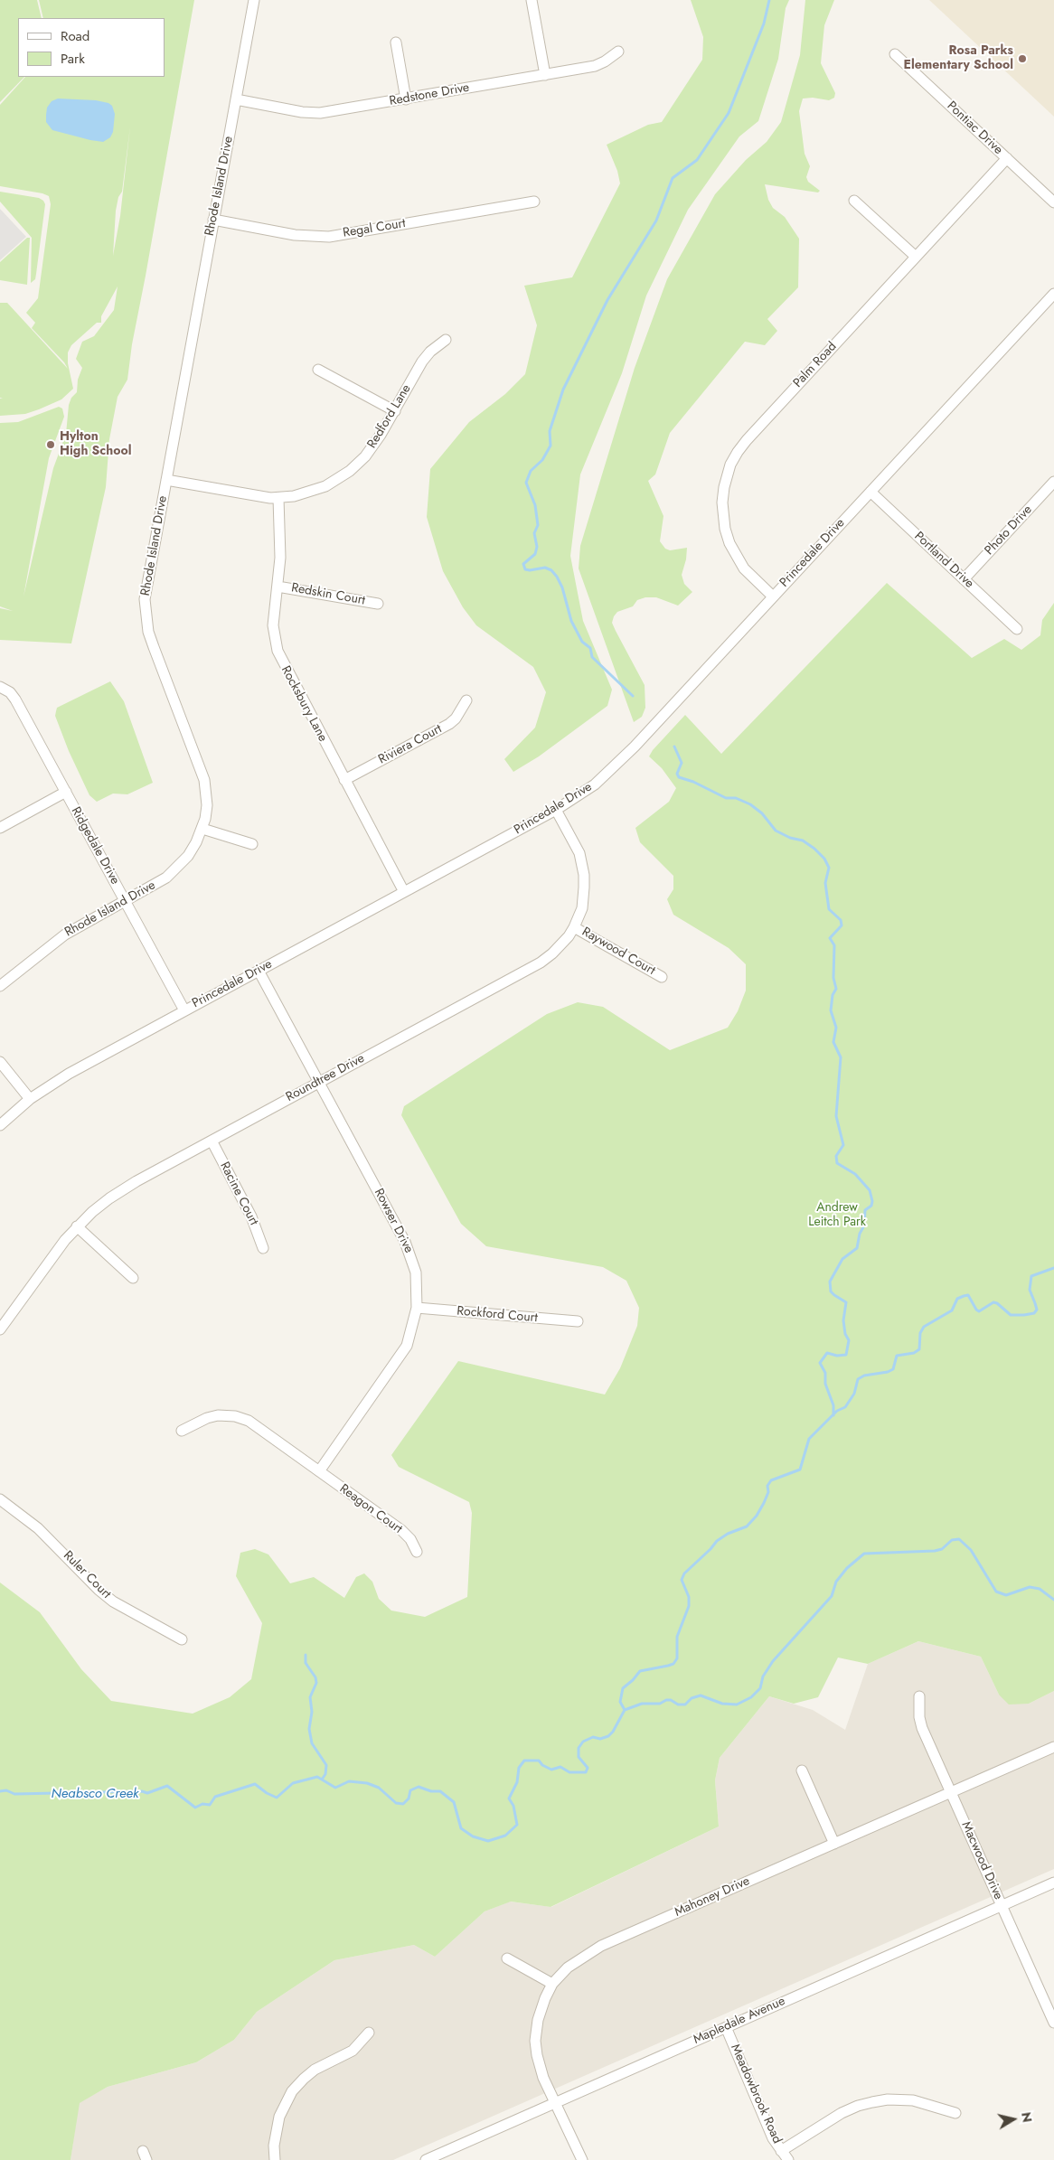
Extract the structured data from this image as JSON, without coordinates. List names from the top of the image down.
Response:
{
  "streets": {
    "street": [
      "Redstone Drive",
      "Pontiac Drive",
      "Rhode Island Drive",
      "Regal Court",
      "Palm Road",
      "Redford Lane",
      "Photo Drive",
      "Princedale Drive",
      "Portland Drive",
      "Redskin Court",
      "Rocksbury Lane",
      "Riviera Court",
      "Ridgedale Drive",
      "Raywood Court",
      "Roundtree Drive",
      "Racine Court",
      "Rowser Drive",
      "Rockford Court",
      "Reagon Court",
      "Ruler Court",
      "Macwood Drive",
      "Mahoney Drive",
      "Mapledale Avenue",
      "Meadowbrook Road"
    ]
  },
  "crossings": [
    ["Redstone Drive", "Rhode Island Drive"],
    ["Pontiac Drive", "Palm Road"],
    ["Rhode Island Drive", "Regal Court"],
    ["Rhode Island Drive", "Redford Lane"],
    ["Rhode Island Drive", "Ridgedale Drive"],
    ["Palm Road", "Princedale Drive"],
    ["Redford Lane", "Rocksbury Lane"],
    ["Photo Drive", "Portland Drive"],
    ["Princedale Drive", "Portland Drive"],
    ["Princedale Drive", "Rocksbury Lane"],
    ["Princedale Drive", "Ridgedale Drive"],
    ["Princedale Drive", "Roundtree Drive"],
    ["Princedale Drive", "Rowser Drive"],
    ["Redskin Court", "Rocksbury Lane"],
    ["Rocksbury Lane", "Riviera Court"],
    ["Raywood Court", "Roundtree Drive"],
    ["Roundtree Drive", "Racine Court"],
    ["Roundtree Drive", "Rowser Drive"],
    ["Rowser Drive", "Rockford Court"],
    ["Rowser Drive", "Reagon Court"],
    ["Macwood Drive", "Mahoney Drive"],
    ["Macwood Drive", "Mapledale Avenue"],
    ["Mahoney Drive", "Mapledale Avenue"],
    ["Mapledale Avenue", "Meadowbrook Road"]
  ],
  "water": ["Neabsco Creek"],
  "parks": ["Andrew Leitch Park"],
  "places": ["Rosa Parks Elementary School", "Hylton High School"],
  "legend": ["Road", "Park"],
  "north": "right"
}
